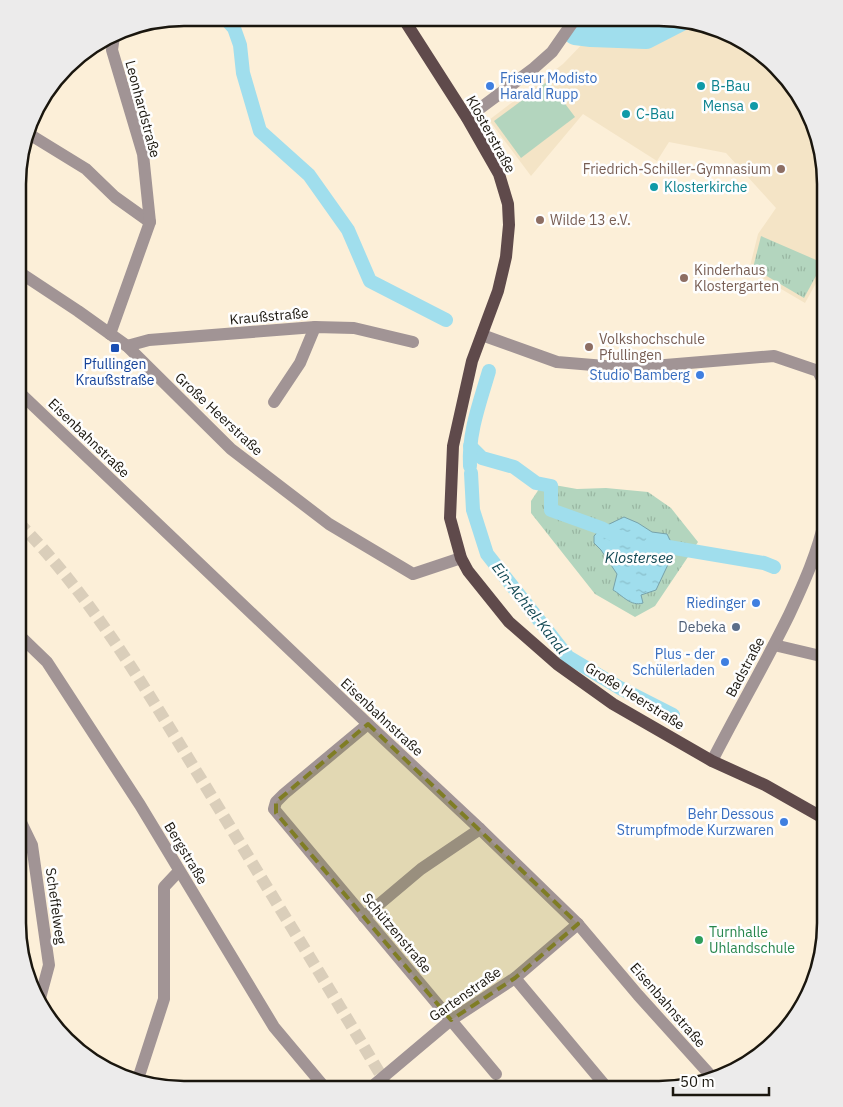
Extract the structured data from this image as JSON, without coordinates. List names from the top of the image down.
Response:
{
  "streets": {
    "main road": ["Klosterstraße", "Große Heerstraße"],
    "street": [
      "Leonhardstraße",
      "Kraußstraße",
      "Eisenbahnstraße",
      "Badstraße",
      "Bergstraße",
      "Scheffelweg",
      "Schützenstraße",
      "Gartenstraße"
    ]
  },
  "crossings": [
    ["Leonhardstraße", "Große Heerstraße"],
    ["Klosterstraße", "Große Heerstraße"],
    ["Kraußstraße", "Große Heerstraße"],
    ["Große Heerstraße", "Badstraße"],
    ["Eisenbahnstraße", "Schützenstraße"],
    ["Eisenbahnstraße", "Gartenstraße"],
    ["Schützenstraße", "Gartenstraße"]
  ],
  "water": ["Klostersee", "Ein-Achtel-Kanal"],
  "places": {
    "other": [
      "Friseur Modisto Harald Rupp",
      "B-Bau",
      "Mensa",
      "C-Bau",
      "Friedrich-Schiller-Gymnasium",
      "Klosterkirche",
      "Wilde 13 e.V.",
      "Kinderhaus Klostergarten",
      "Volkshochschule Pfullingen",
      "Studio Bamberg",
      "Riedinger",
      "Debeka",
      "Plus - der Schülerladen",
      "Behr Dessous Strumpfmode Kurzwaren",
      "Turnhalle Uhlandschule"
    ],
    "transit": ["Pfullingen Kraußstraße"]
  },
  "scale_bar": "50 m"
}
